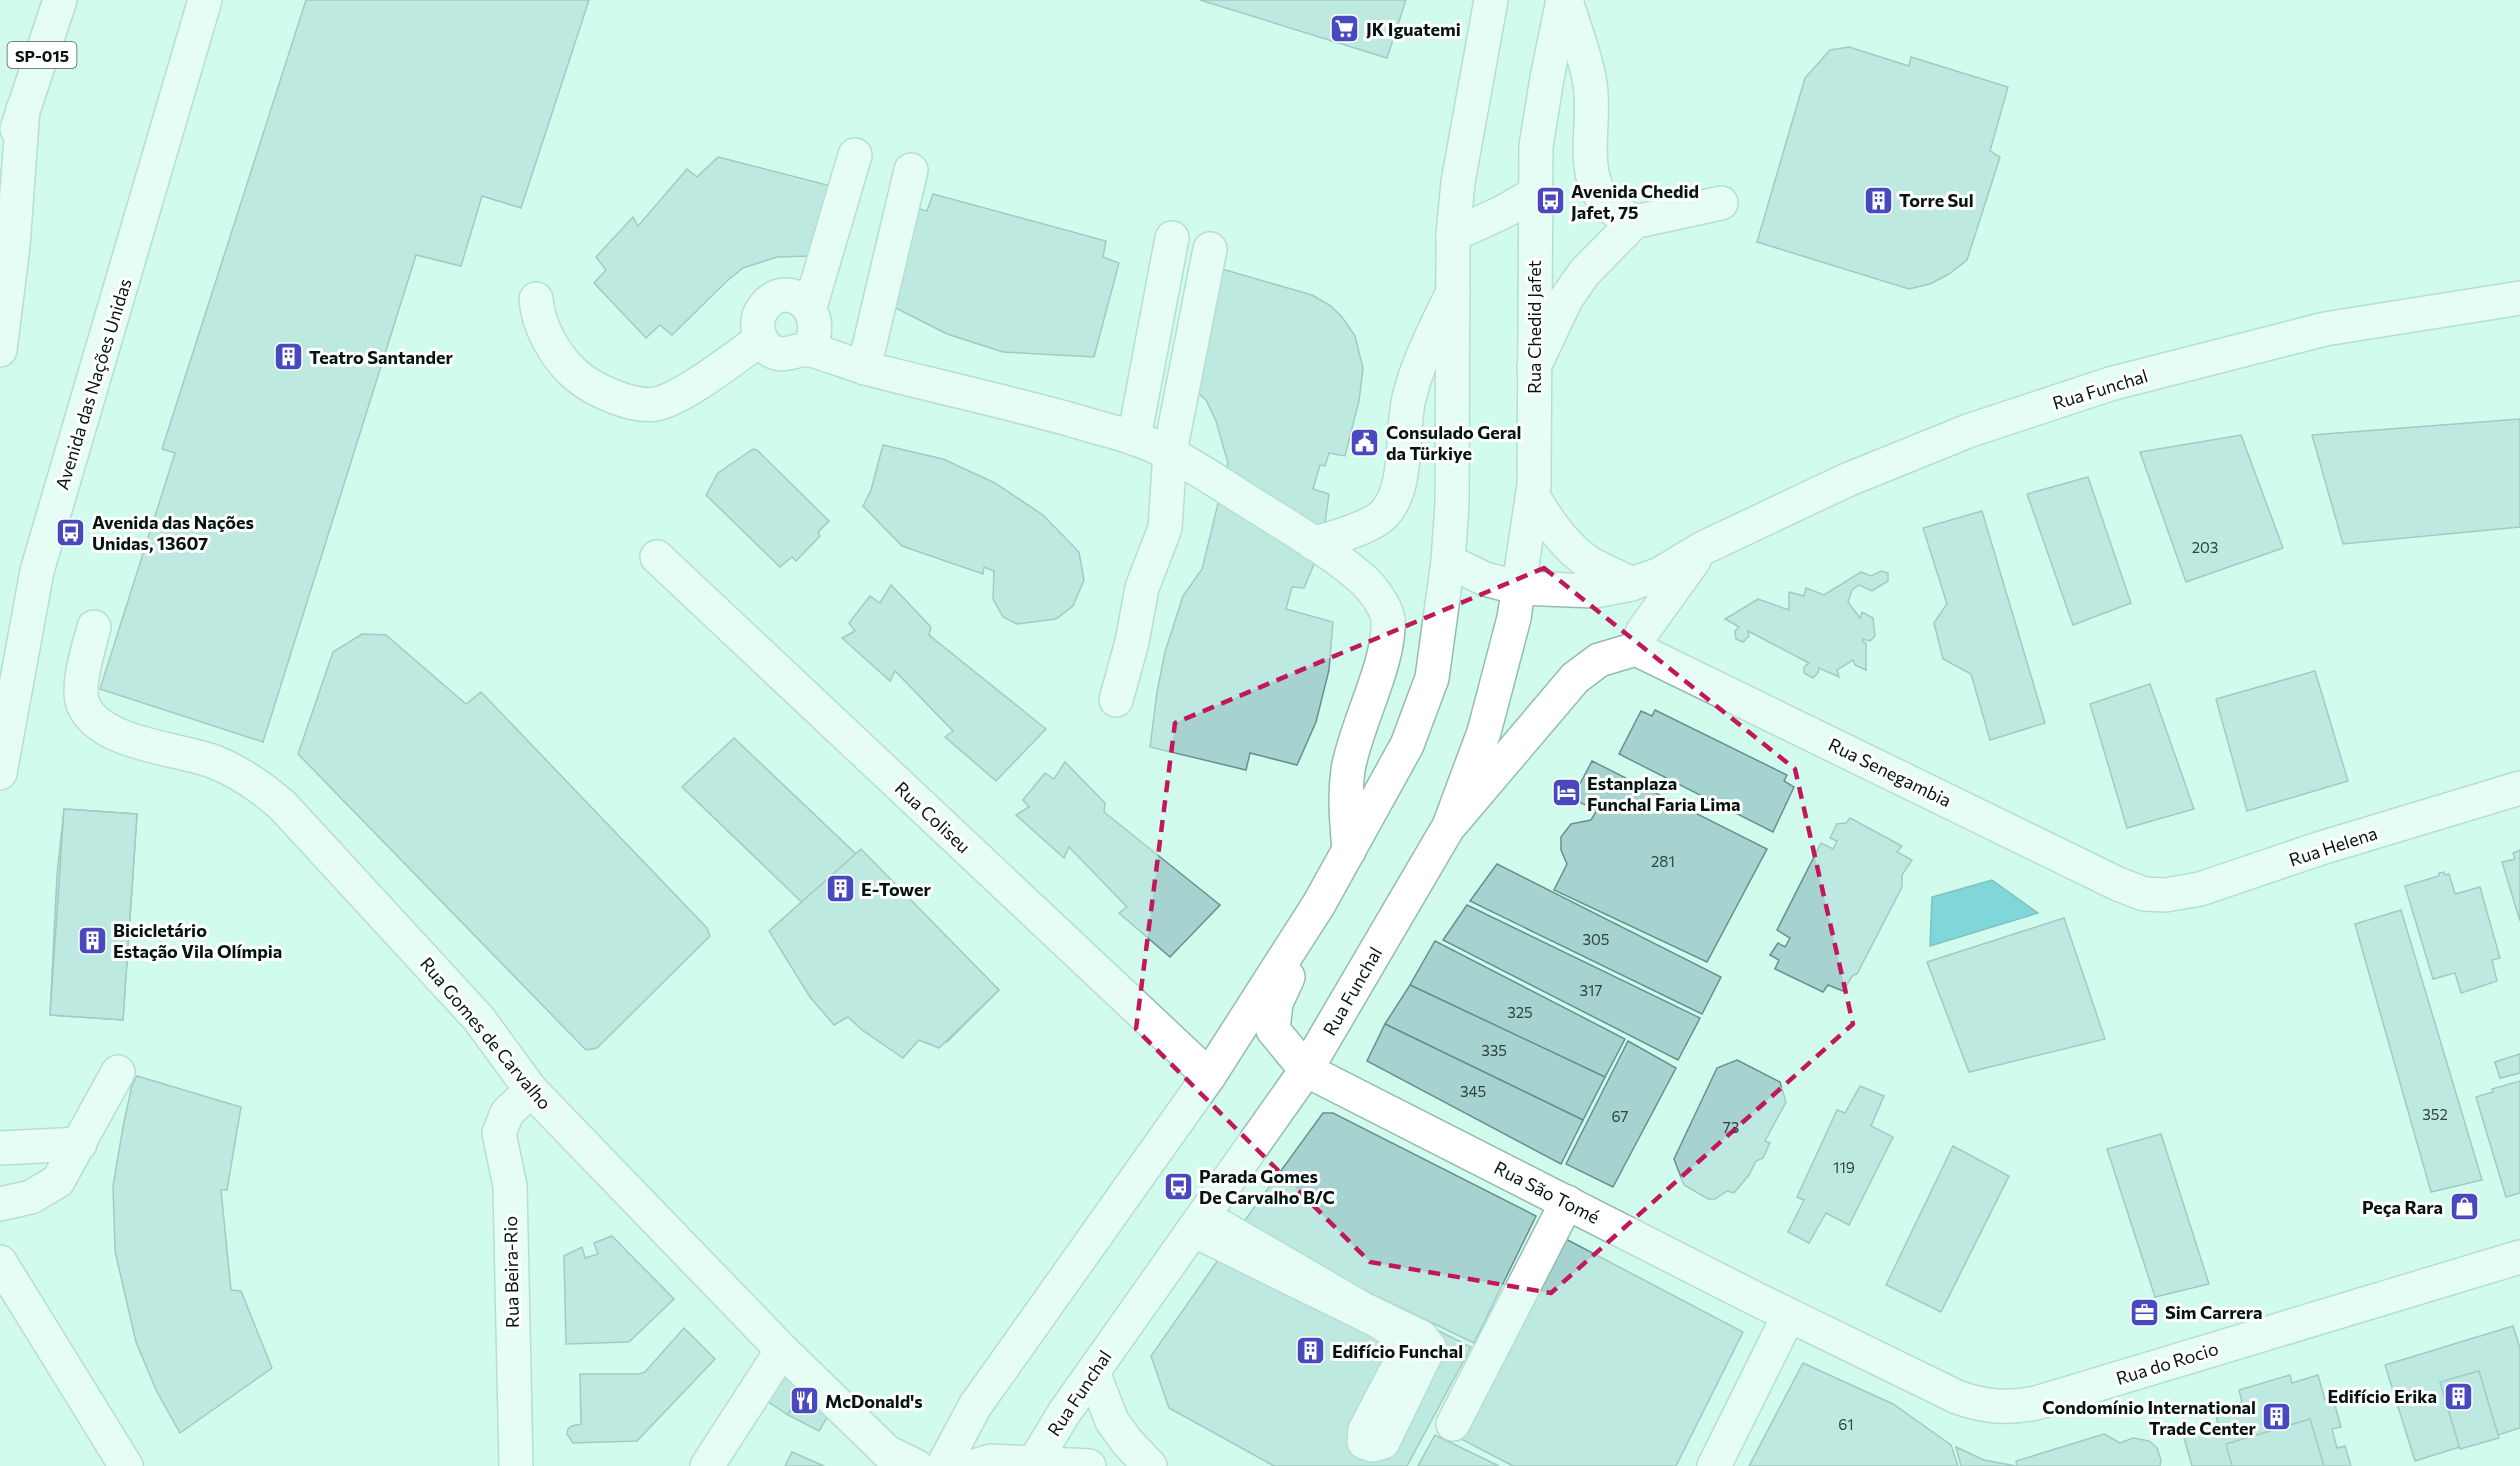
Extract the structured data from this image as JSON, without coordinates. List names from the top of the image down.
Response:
{
  "streets": {
    "main road": [
      "SP-015",
      "Rua Chedid Jafet",
      "Avenida das Nações Unidas",
      "Rua Funchal",
      "Rua Senegambia",
      "Rua Coliseu",
      "Rua Helena",
      "Rua Gomes de Carvalho",
      "Rua São Tomé",
      "Rua Beira-Rio",
      "Rua do Rocio"
    ]
  },
  "crossings": [
    ["Rua Chedid Jafet", "Rua Funchal"],
    ["Rua Funchal", "Rua Senegambia"],
    ["Rua Funchal", "Rua São Tomé"],
    ["Rua Senegambia", "Rua Helena"],
    ["Rua Gomes de Carvalho", "Rua Beira-Rio"],
    ["Rua São Tomé", "Rua do Rocio"]
  ],
  "places": {
    "supermarket": ["JK Iguatemi"],
    "building": [
      "Torre Sul",
      "Teatro Santander",
      "E-Tower",
      "Bicicletário Estação Vila Olímpia",
      "Edifício Funchal",
      "Edifício Erika",
      "Condomínio International Trade Center"
    ],
    "bus stop": ["Avenida Chedid Jafet, 75", "Avenida das Nações Unidas, 13607", "Parada Gomes De Carvalho B/C"],
    "public building": ["Consulado Geral da Türkiye"],
    "hotel": ["Estanplaza Funchal Faria Lima"],
    "shop": ["Peça Rara"],
    "office": ["Sim Carrera"],
    "restaurant": ["McDonald's"]
  },
  "house_numbers": [
    "203",
    "281",
    "305",
    "317",
    "325",
    "335",
    "345",
    "352",
    "67",
    "73",
    "119",
    "61"
  ]
}
